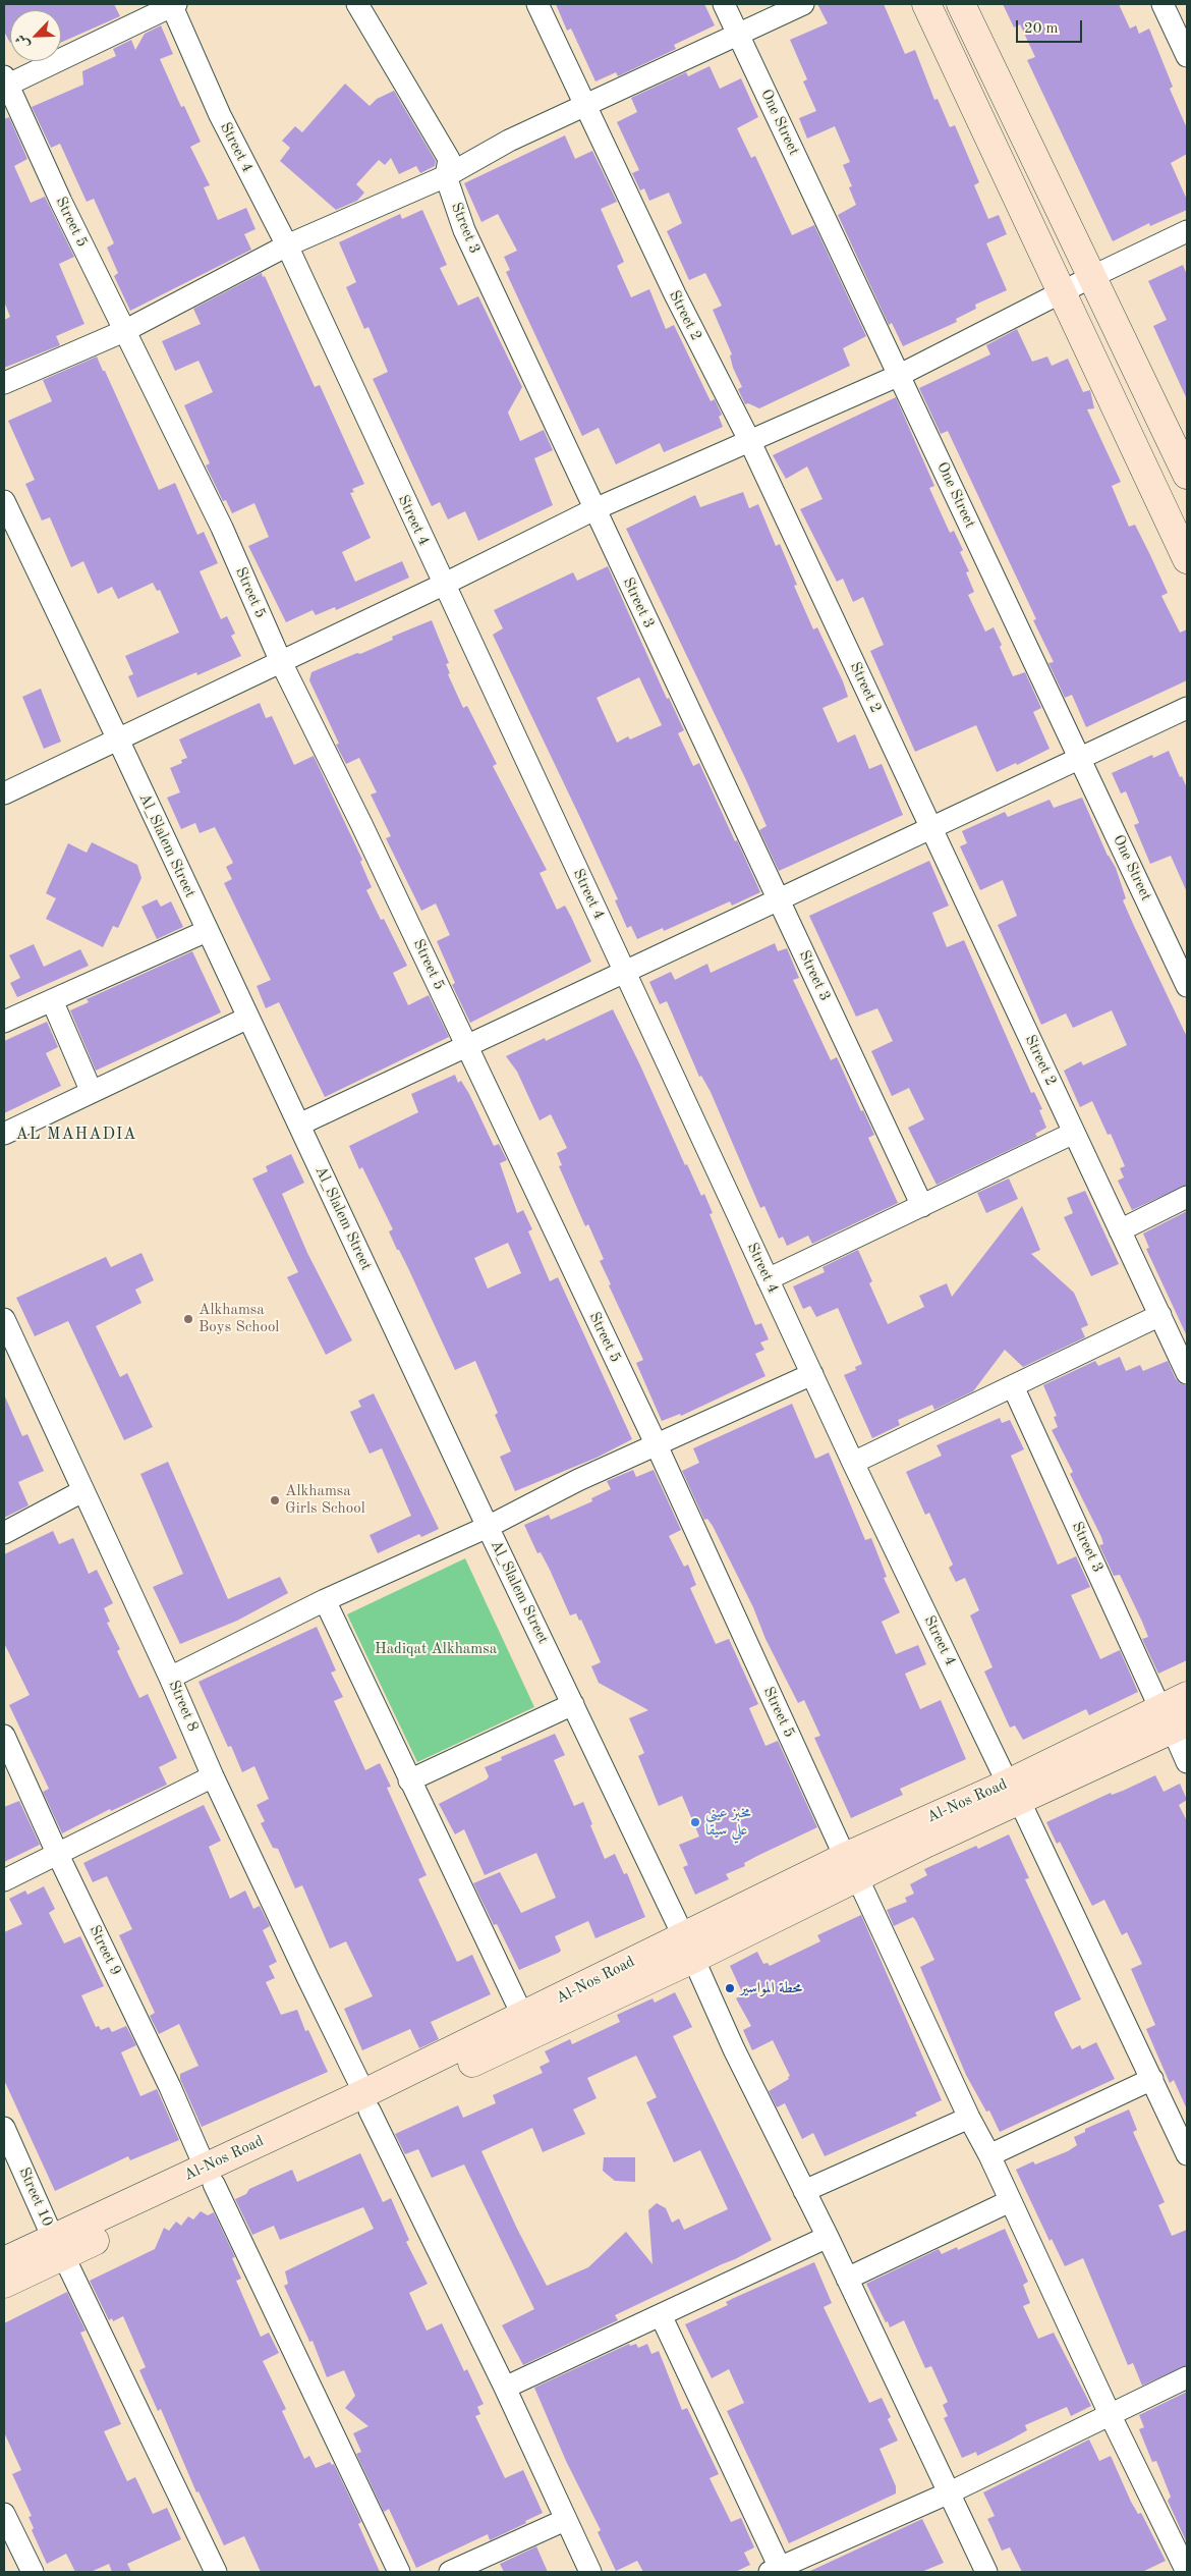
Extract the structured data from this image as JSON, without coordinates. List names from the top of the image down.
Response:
{
  "streets": {
    "main road": ["Al-Nos Road"],
    "street": [
      "One Street",
      "Street 4",
      "Street 5",
      "Street 3",
      "Street 2",
      "Al_Slalem Street",
      "Street 8",
      "Street 9",
      "Street 10"
    ]
  },
  "crossings": [
    ["Street 4", "Al-Nos Road"],
    ["Street 5", "Al-Nos Road"],
    ["Street 3", "Al-Nos Road"],
    ["Al_Slalem Street", "Al-Nos Road"],
    ["Street 8", "Al-Nos Road"],
    ["Al-Nos Road", "Street 9"],
    ["Al-Nos Road", "Street 10"]
  ],
  "districts": ["AL MAHADIA"],
  "parks": ["Hadiqat Alkhamsa"],
  "places": [
    "Alkhamsa Boys School",
    "Alkhamsa Girls School",
    "مخبز عيني علي سيقا",
    "محطة المواسير"
  ],
  "scale_bar": "20 m",
  "north": "bottom left"
}
